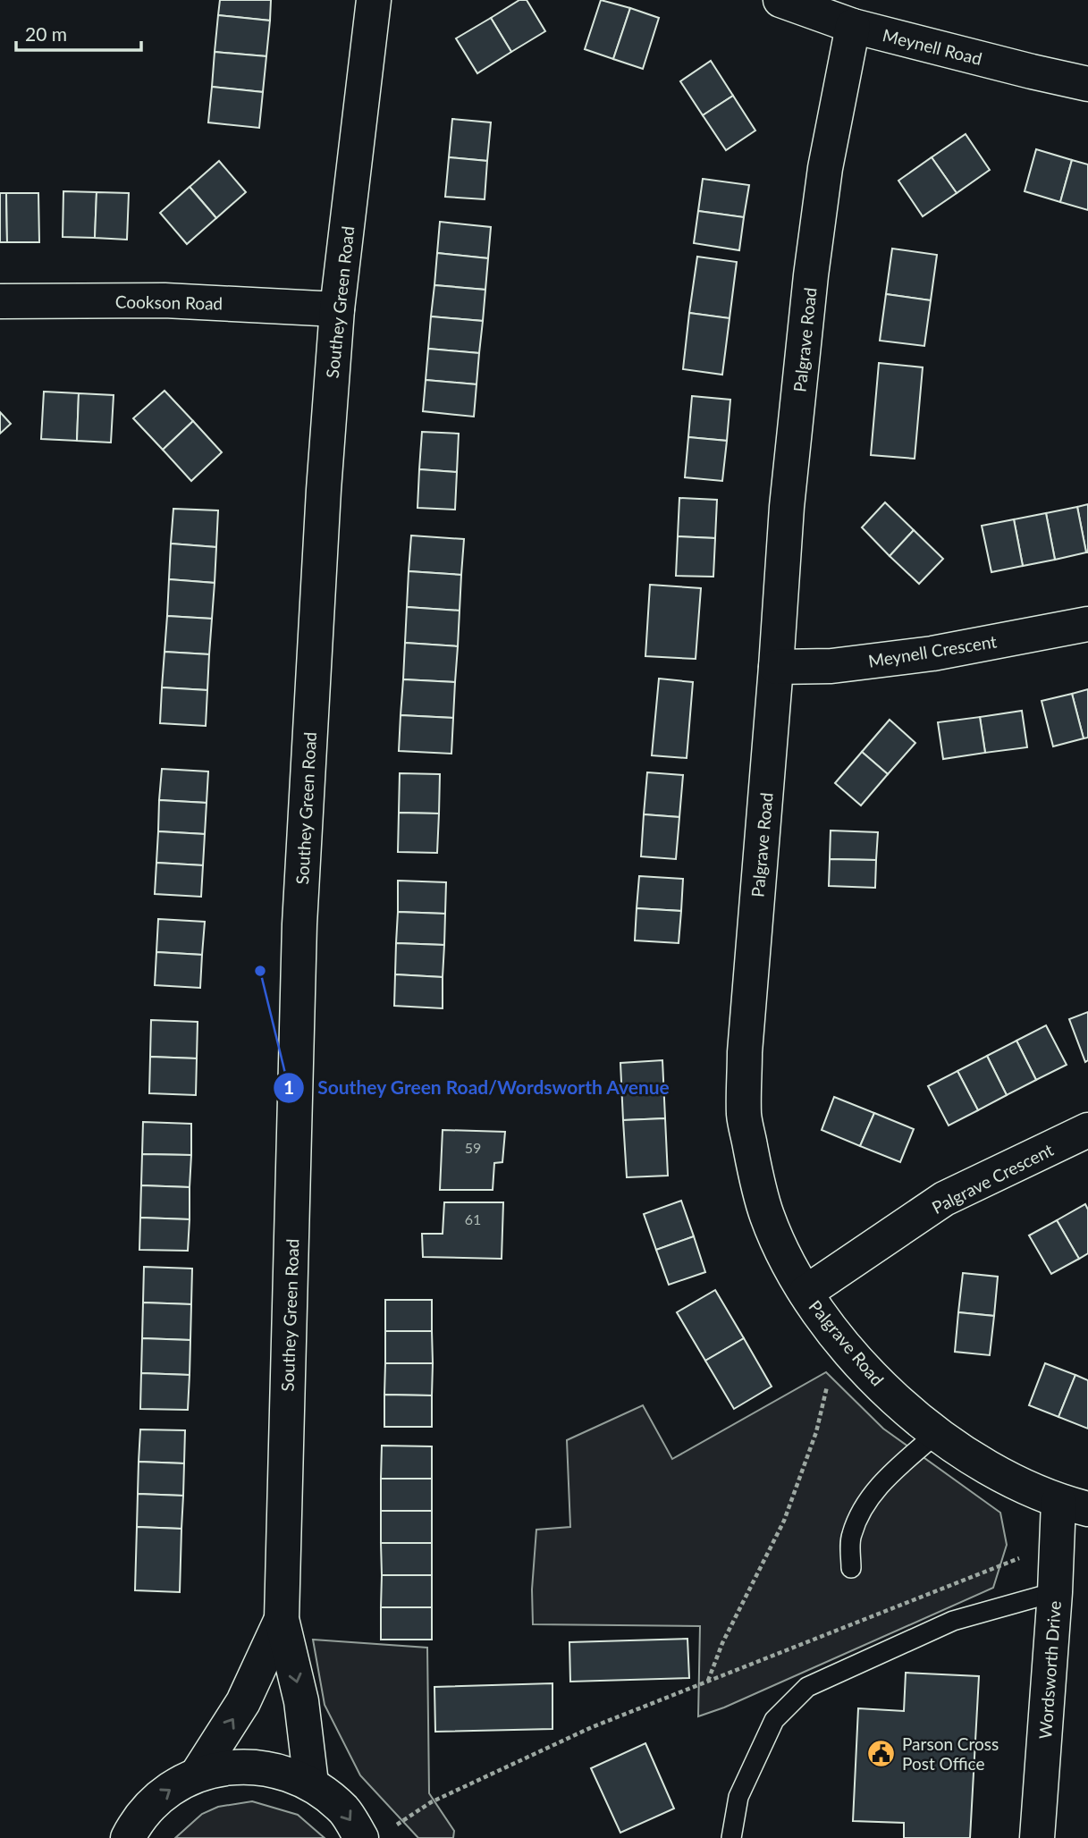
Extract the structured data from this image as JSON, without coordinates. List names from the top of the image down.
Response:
{
  "streets": {
    "street": [
      "Meynell Road",
      "Cookson Road",
      "Southey Green Road",
      "Palgrave Road",
      "Meynell Crescent",
      "Palgrave Crescent",
      "Wordsworth Drive"
    ]
  },
  "crossings": [
    ["Meynell Road", "Palgrave Road"],
    ["Cookson Road", "Southey Green Road"],
    ["Palgrave Road", "Meynell Crescent"],
    ["Palgrave Road", "Palgrave Crescent"],
    ["Palgrave Road", "Wordsworth Drive"]
  ],
  "places": {
    "other": ["Southey Green Road/Wordsworth Avenue"],
    "public building": ["Parson Cross Post Office"]
  },
  "house_numbers": ["59", "61"],
  "scale_bar": "20 m"
}
